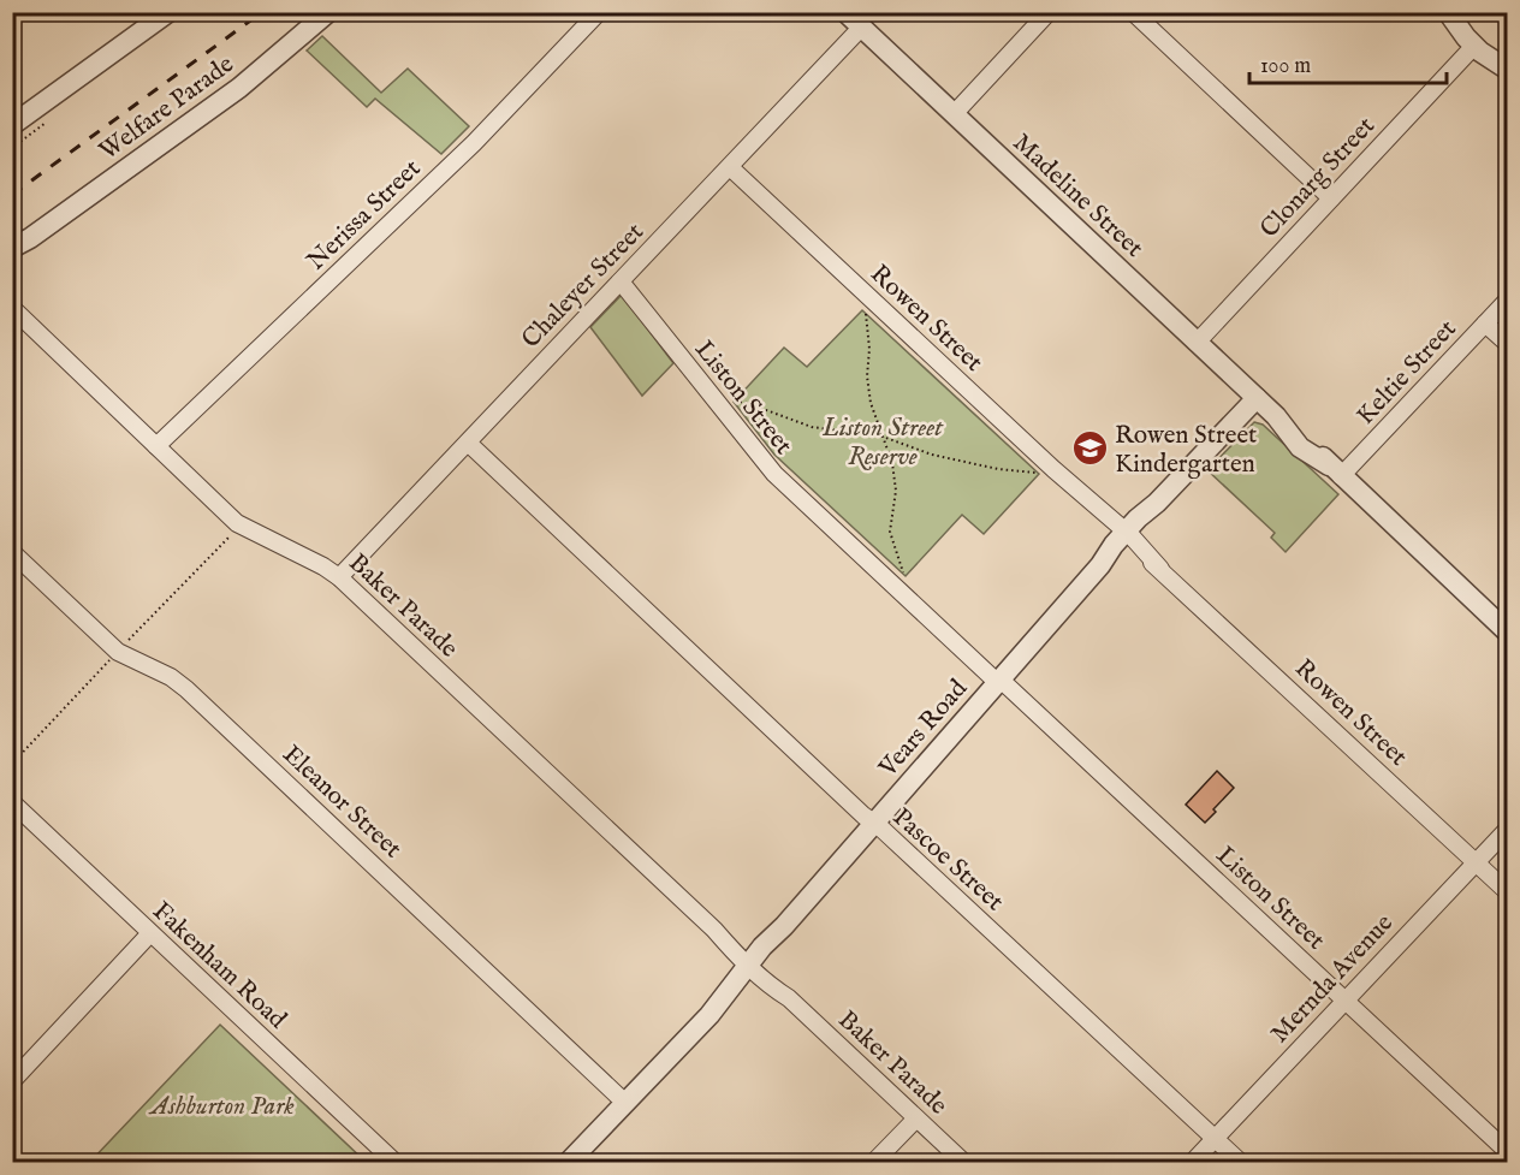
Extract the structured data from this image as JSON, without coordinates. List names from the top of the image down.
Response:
{
  "streets": {
    "street": [
      "Welfare Parade",
      "Clonarg Street",
      "Madeline Street",
      "Nerissa Street",
      "Chaleyer Street",
      "Rowen Street",
      "Keltie Street",
      "Liston Street",
      "Baker Parade",
      "Vears Road",
      "Eleanor Street",
      "Pascoe Street",
      "Fakenham Road",
      "Mernda Avenue"
    ]
  },
  "crossings": [
    ["Clonarg Street", "Madeline Street"],
    ["Madeline Street", "Chaleyer Street"],
    ["Madeline Street", "Keltie Street"],
    ["Madeline Street", "Vears Road"],
    ["Nerissa Street", "Baker Parade"],
    ["Chaleyer Street", "Rowen Street"],
    ["Chaleyer Street", "Liston Street"],
    ["Chaleyer Street", "Baker Parade"],
    ["Chaleyer Street", "Pascoe Street"],
    ["Rowen Street", "Vears Road"],
    ["Rowen Street", "Mernda Avenue"],
    ["Liston Street", "Vears Road"],
    ["Liston Street", "Mernda Avenue"],
    ["Baker Parade", "Vears Road"],
    ["Vears Road", "Eleanor Street"],
    ["Vears Road", "Pascoe Street"],
    ["Pascoe Street", "Mernda Avenue"]
  ],
  "parks": ["Liston Street Reserve", "Ashburton Park"],
  "places": {
    "school or university": ["Rowen Street Kindergarten"]
  },
  "scale_bar": "100 m"
}
